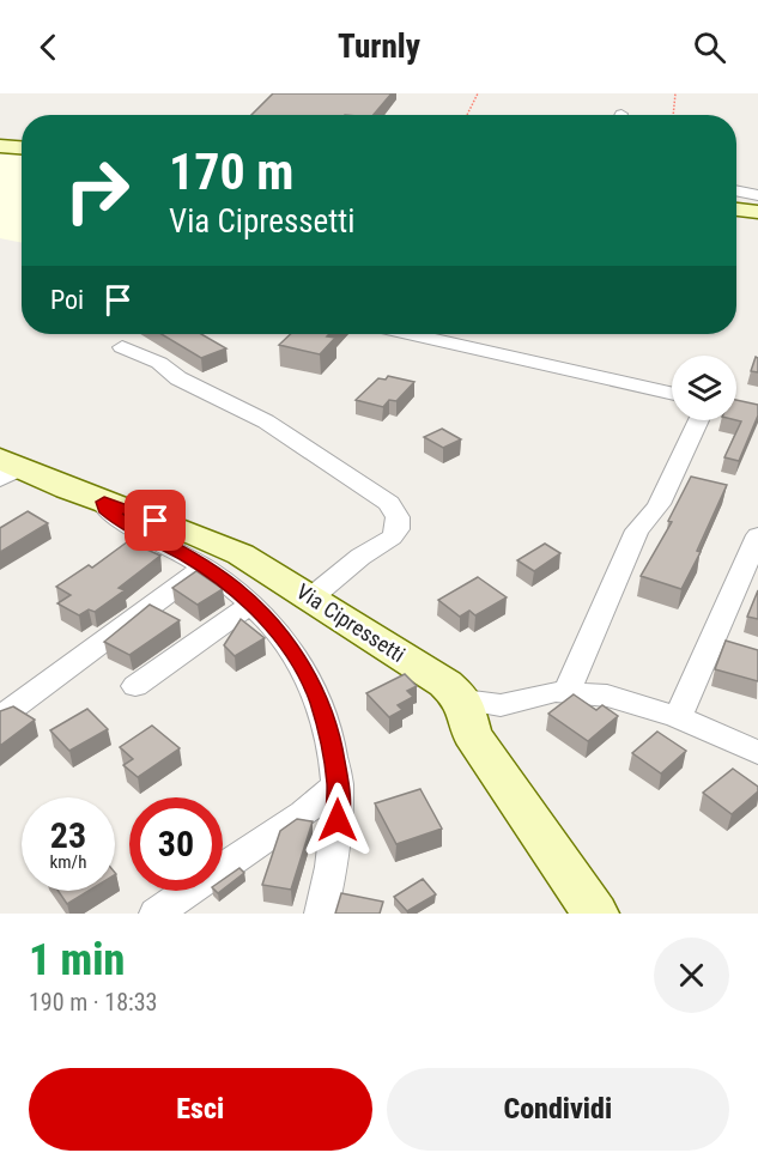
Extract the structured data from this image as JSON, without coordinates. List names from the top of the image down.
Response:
{
  "streets": {
    "street": ["Via Cipressetti"]
  },
  "page": {
    "header": "Turnly",
    "turn": ["170 m", "Via Cipressetti"],
    "then": "Poi",
    "speed": "23 km/h",
    "limit": "30",
    "heading": ["1 min", "190 m · 18:33"],
    "buttons": ["Esci", "Condividi"]
  }
}
